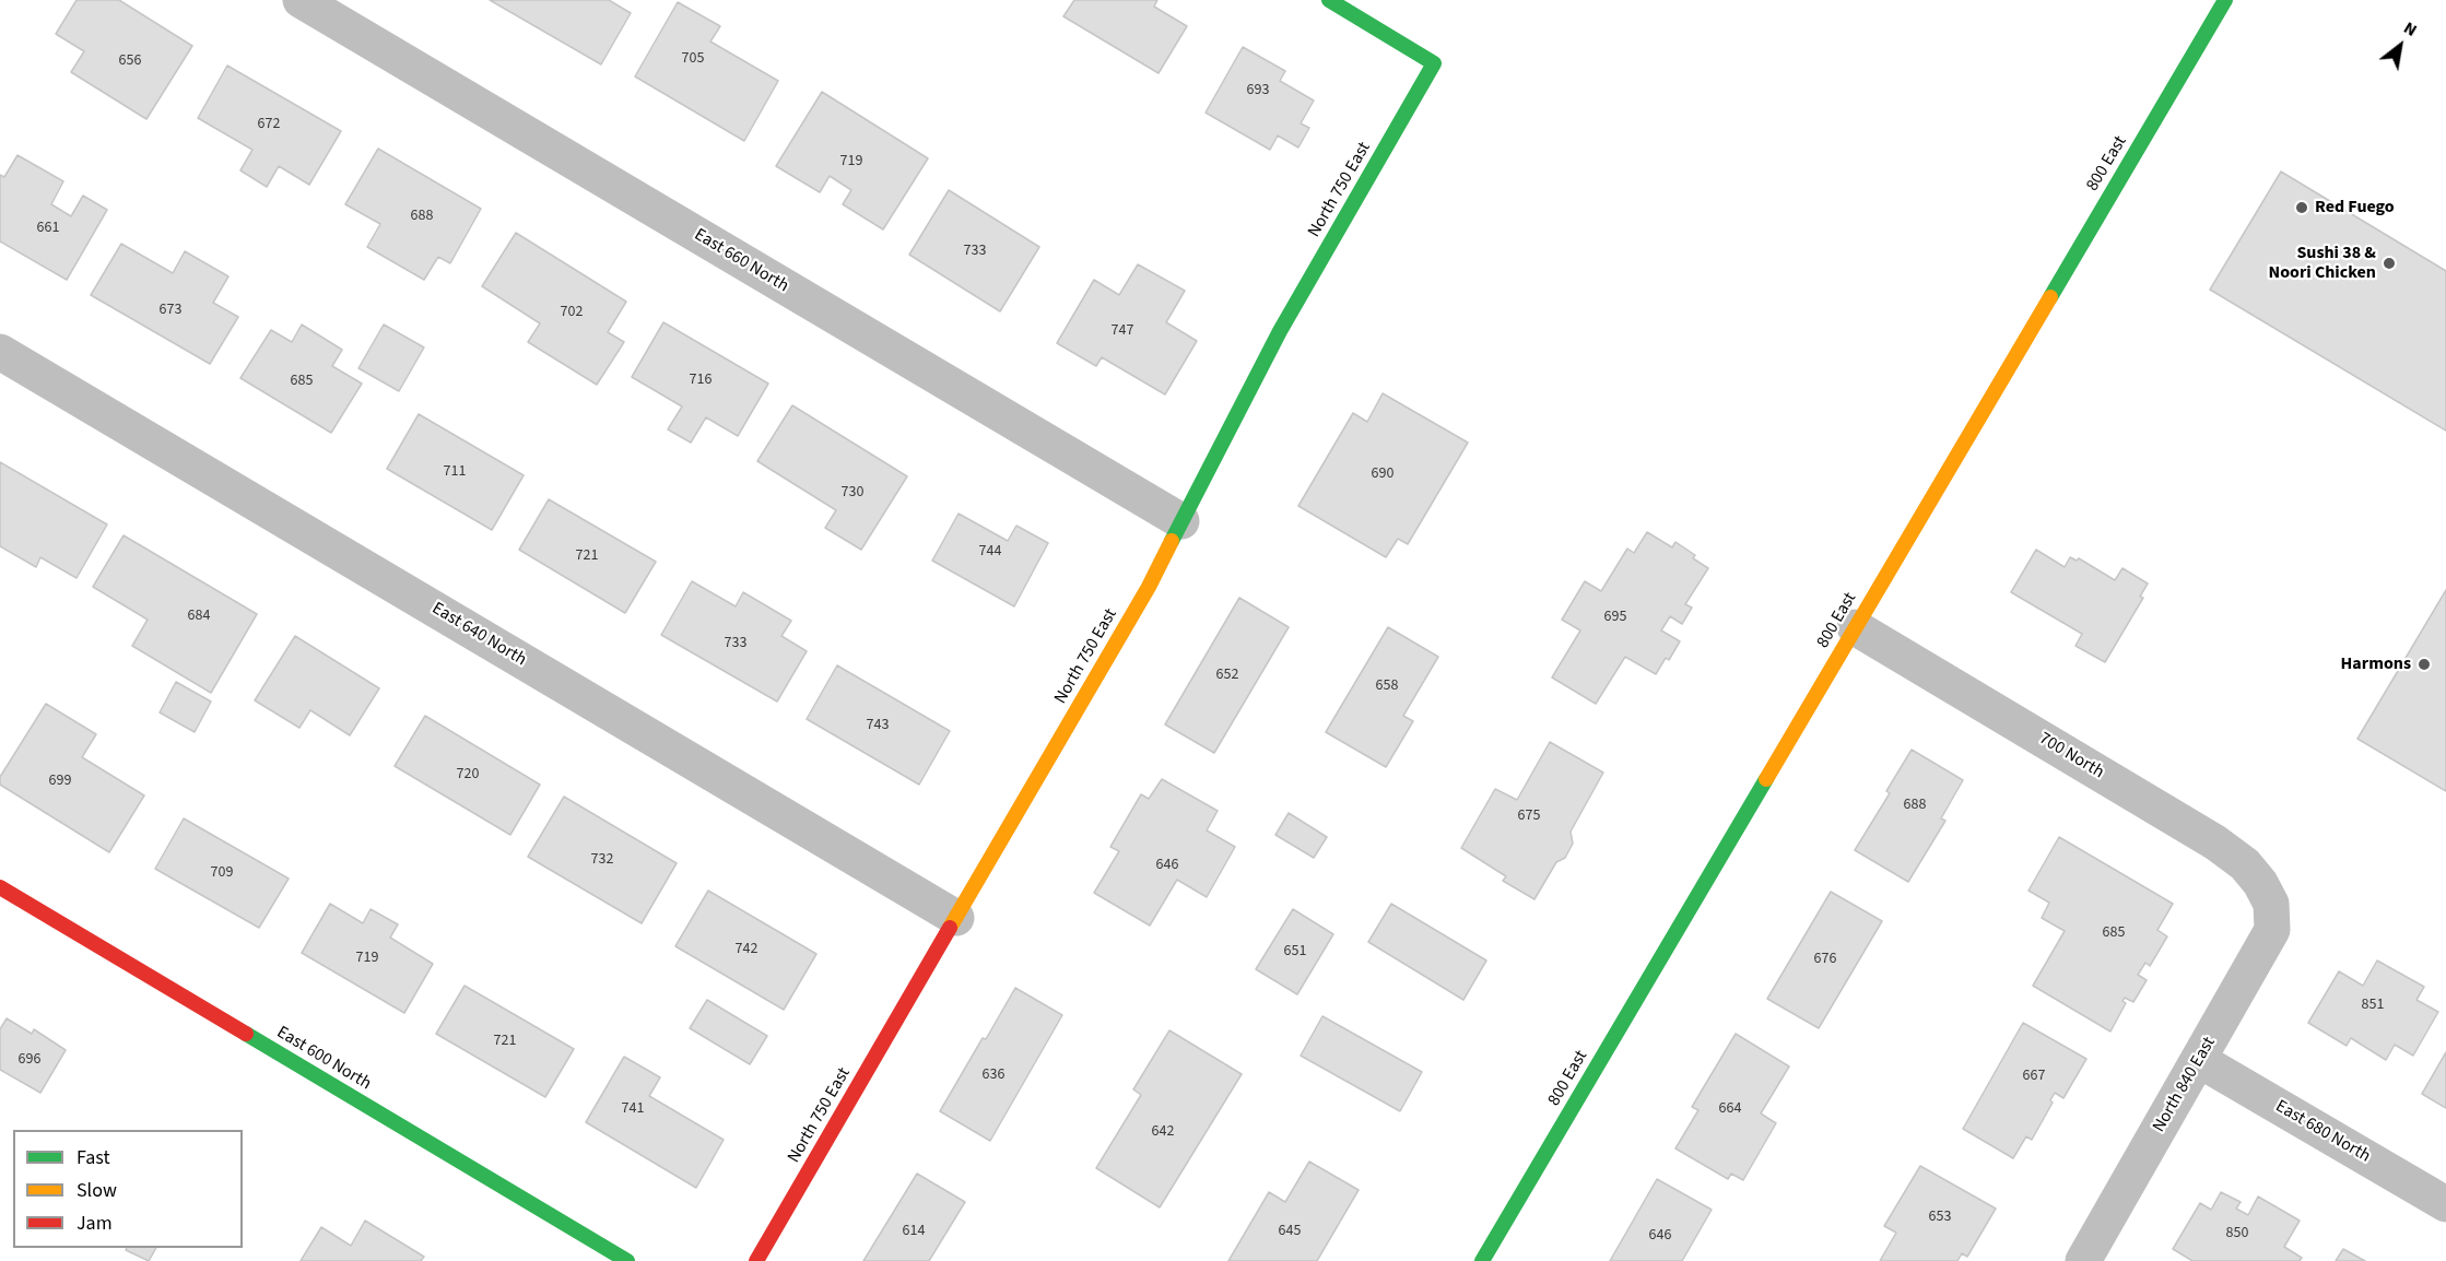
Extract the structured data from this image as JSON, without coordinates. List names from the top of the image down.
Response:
{
  "streets": {
    "street": [
      "800 East",
      "North 750 East",
      "East 660 North",
      "East 640 North",
      "700 North",
      "East 600 North",
      "North 840 East",
      "East 680 North"
    ]
  },
  "crossings": [
    ["800 East", "700 North"],
    ["North 750 East", "East 660 North"],
    ["North 750 East", "East 640 North"],
    ["700 North", "North 840 East"],
    ["North 840 East", "East 680 North"]
  ],
  "places": ["Red Fuego", "Sushi 38 & Noori Chicken", "Harmons"],
  "house_numbers": [
    "705",
    "656",
    "693",
    "672",
    "719",
    "688",
    "661",
    "733",
    "673",
    "702",
    "747",
    "716",
    "685",
    "711",
    "690",
    "730",
    "744",
    "721",
    "684",
    "695",
    "733",
    "652",
    "658",
    "743",
    "720",
    "699",
    "688",
    "675",
    "732",
    "646",
    "709",
    "685",
    "742",
    "651",
    "719",
    "676",
    "851",
    "721",
    "696",
    "636",
    "667",
    "741",
    "664",
    "642",
    "653",
    "614",
    "645",
    "850",
    "646"
  ],
  "legend": ["Fast", "Slow", "Jam"],
  "north": "top right"
}
